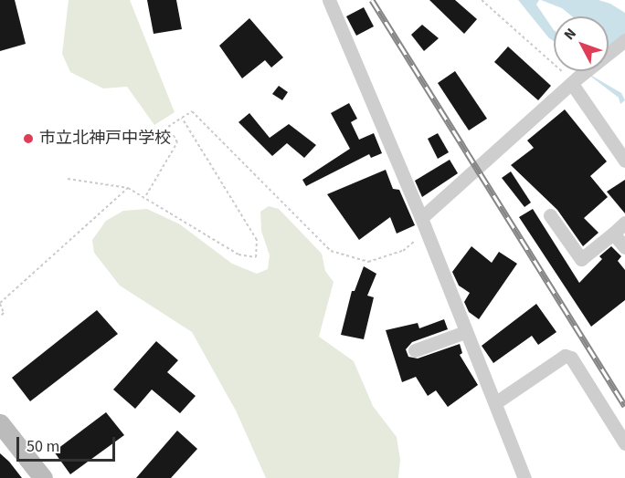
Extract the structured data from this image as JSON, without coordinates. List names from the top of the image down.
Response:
{
  "places": ["市立北神戸中学校"],
  "scale_bar": "50 m",
  "north": "top left"
}
